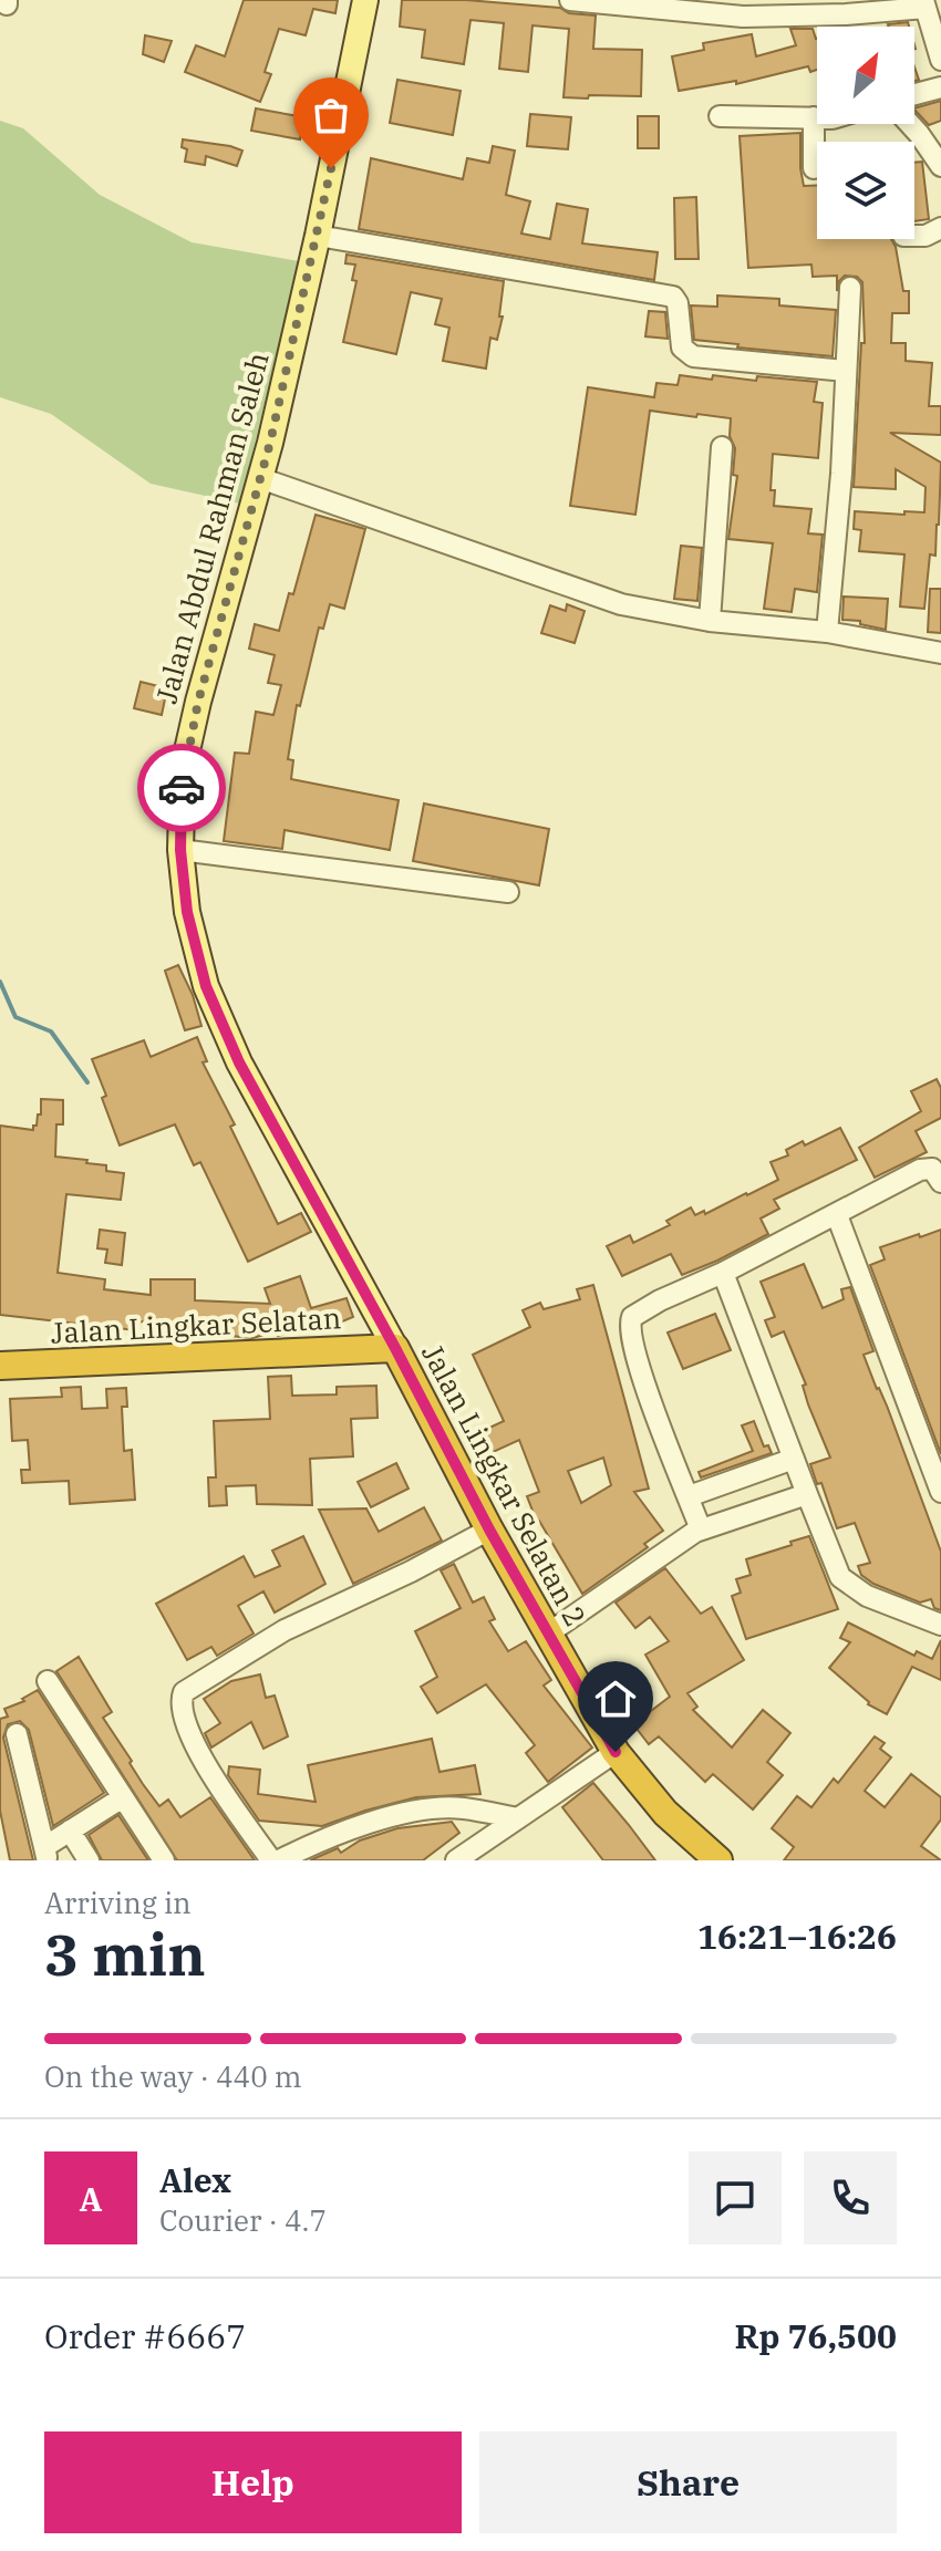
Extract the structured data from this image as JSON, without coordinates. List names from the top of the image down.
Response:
{
  "streets": {
    "highway": ["Jalan Lingkar Selatan", "Jalan Lingkar Selatan 2"],
    "main road": ["Jalan Abdul Rahman Saleh"]
  },
  "crossings": [
    ["Jalan Abdul Rahman Saleh", "Jalan Lingkar Selatan"],
    ["Jalan Abdul Rahman Saleh", "Jalan Lingkar Selatan 2"],
    ["Jalan Lingkar Selatan", "Jalan Lingkar Selatan 2"]
  ],
  "north": "top right",
  "page": {
    "heading": ["3 min", "Arriving in", "16:21–16:26"],
    "panel": [
      "Alex",
      "Courier · 4.7",
      "Order #6667",
      "Rp 76,500"
    ],
    "bar": "On the way · 440 m",
    "round": "A",
    "buttons": ["Help", "Share"]
  }
}
